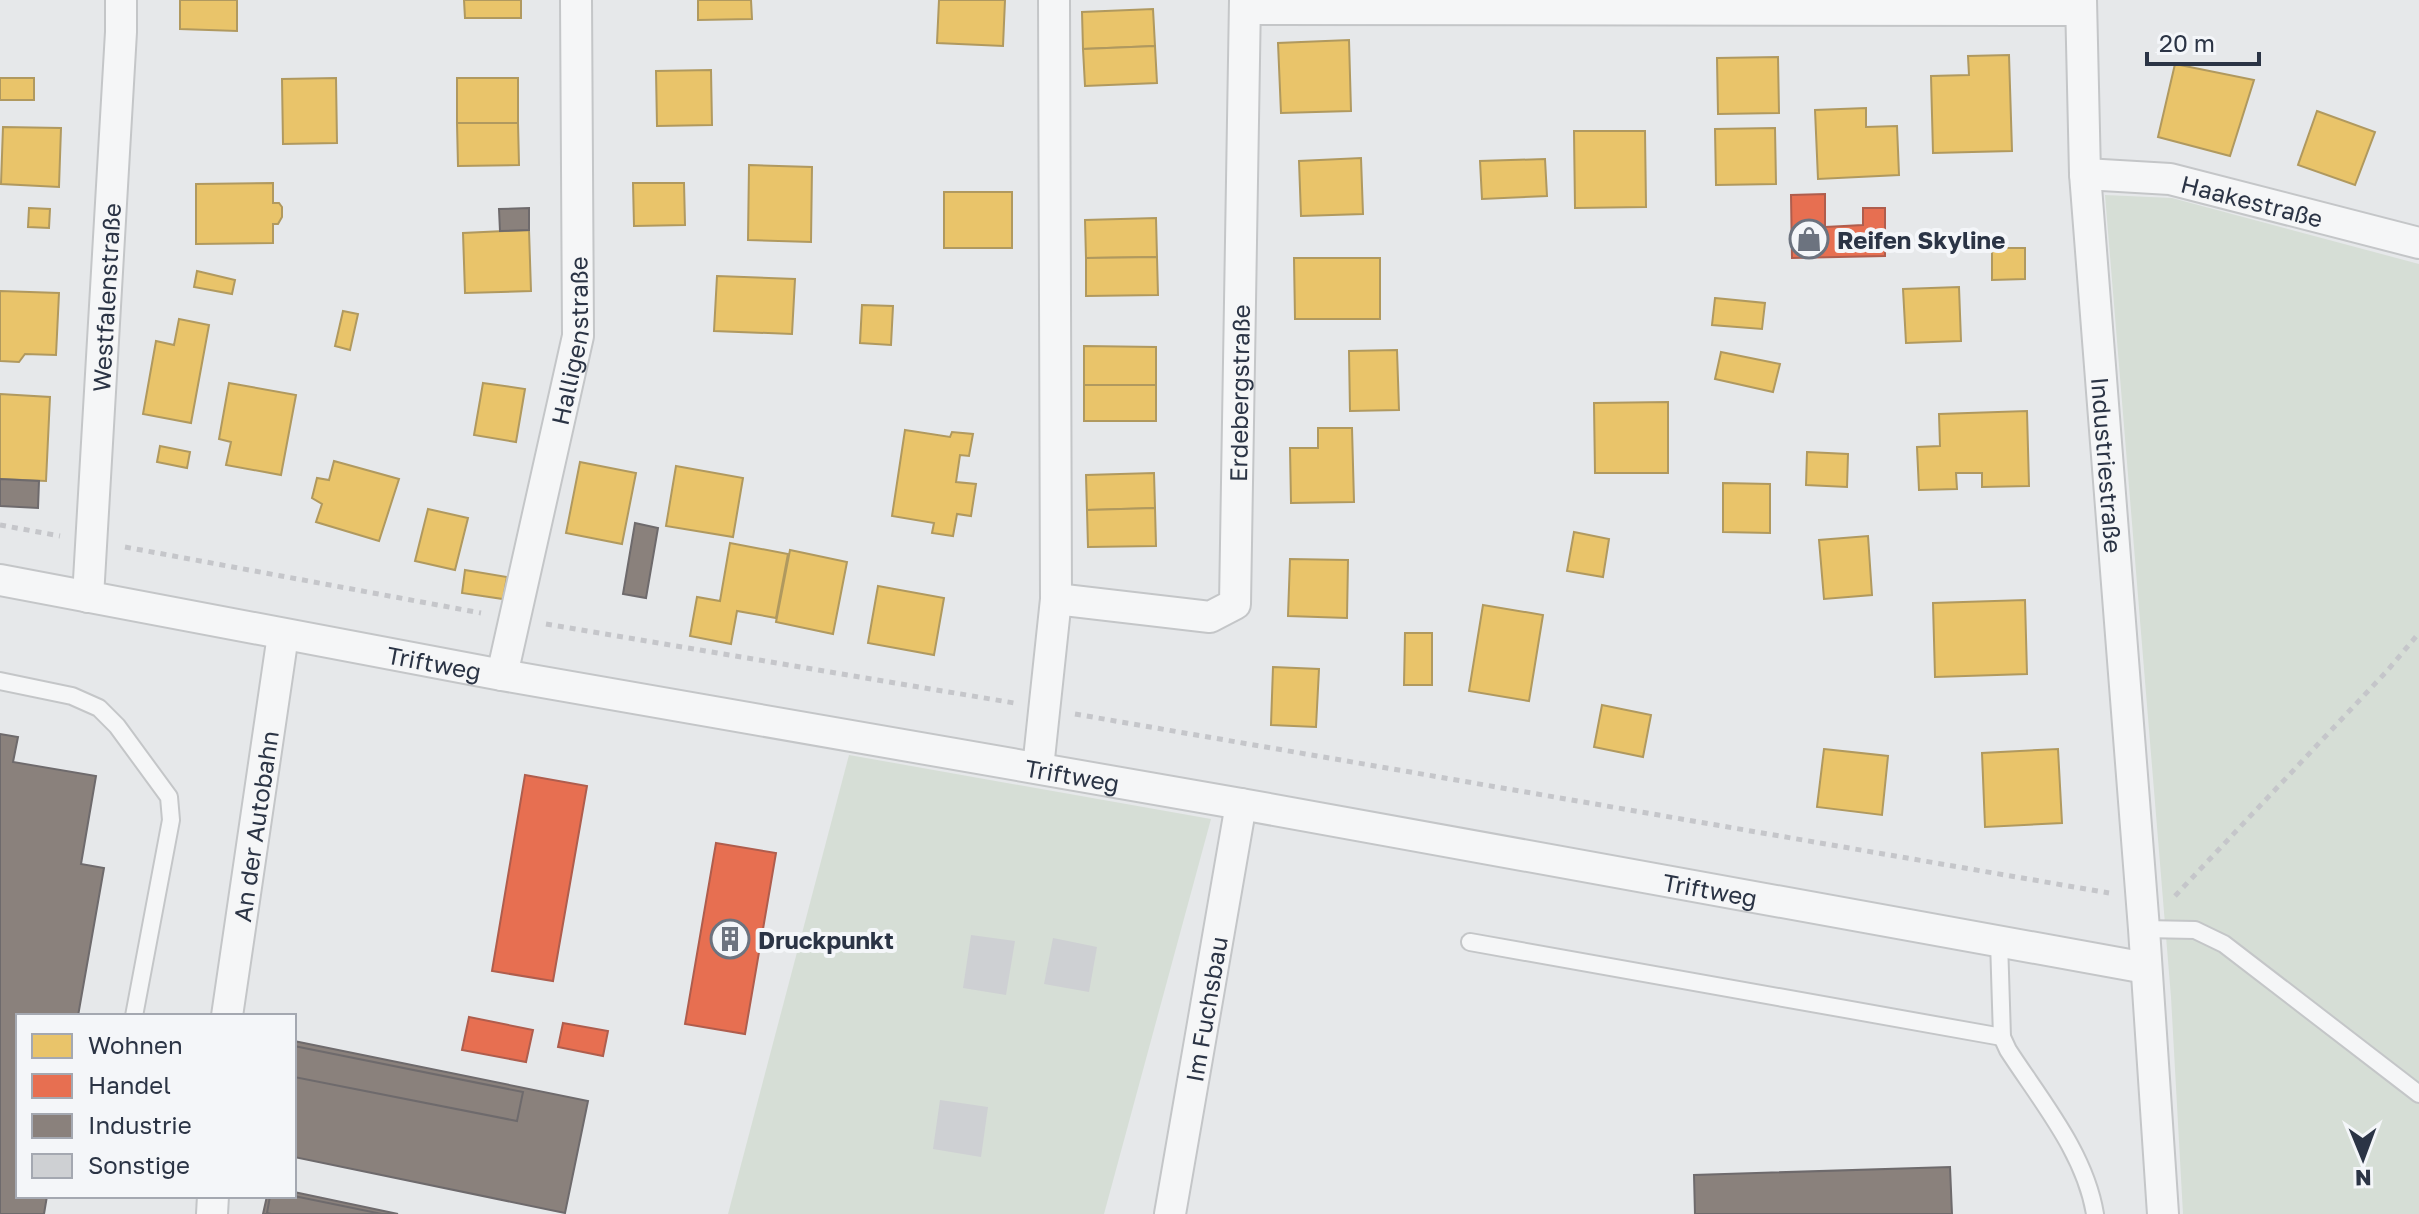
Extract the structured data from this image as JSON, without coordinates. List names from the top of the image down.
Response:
{
  "streets": {
    "street": [
      "Haakestraße",
      "Westfalenstraße",
      "Halligenstraße",
      "Erdebergstraße",
      "Industriestraße",
      "Triftweg",
      "An der Autobahn",
      "Im Fuchsbau"
    ]
  },
  "crossings": [
    ["Haakestraße", "Industriestraße"],
    ["Westfalenstraße", "Triftweg"],
    ["Halligenstraße", "Triftweg"],
    ["Industriestraße", "Triftweg"],
    ["Triftweg", "An der Autobahn"],
    ["Triftweg", "Im Fuchsbau"]
  ],
  "places": {
    "shop": ["Reifen Skyline"],
    "building": ["Druckpunkt"]
  },
  "legend": [
    "Wohnen",
    "Handel",
    "Industrie",
    "Sonstige"
  ],
  "scale_bar": "20 m",
  "north": "bottom"
}
